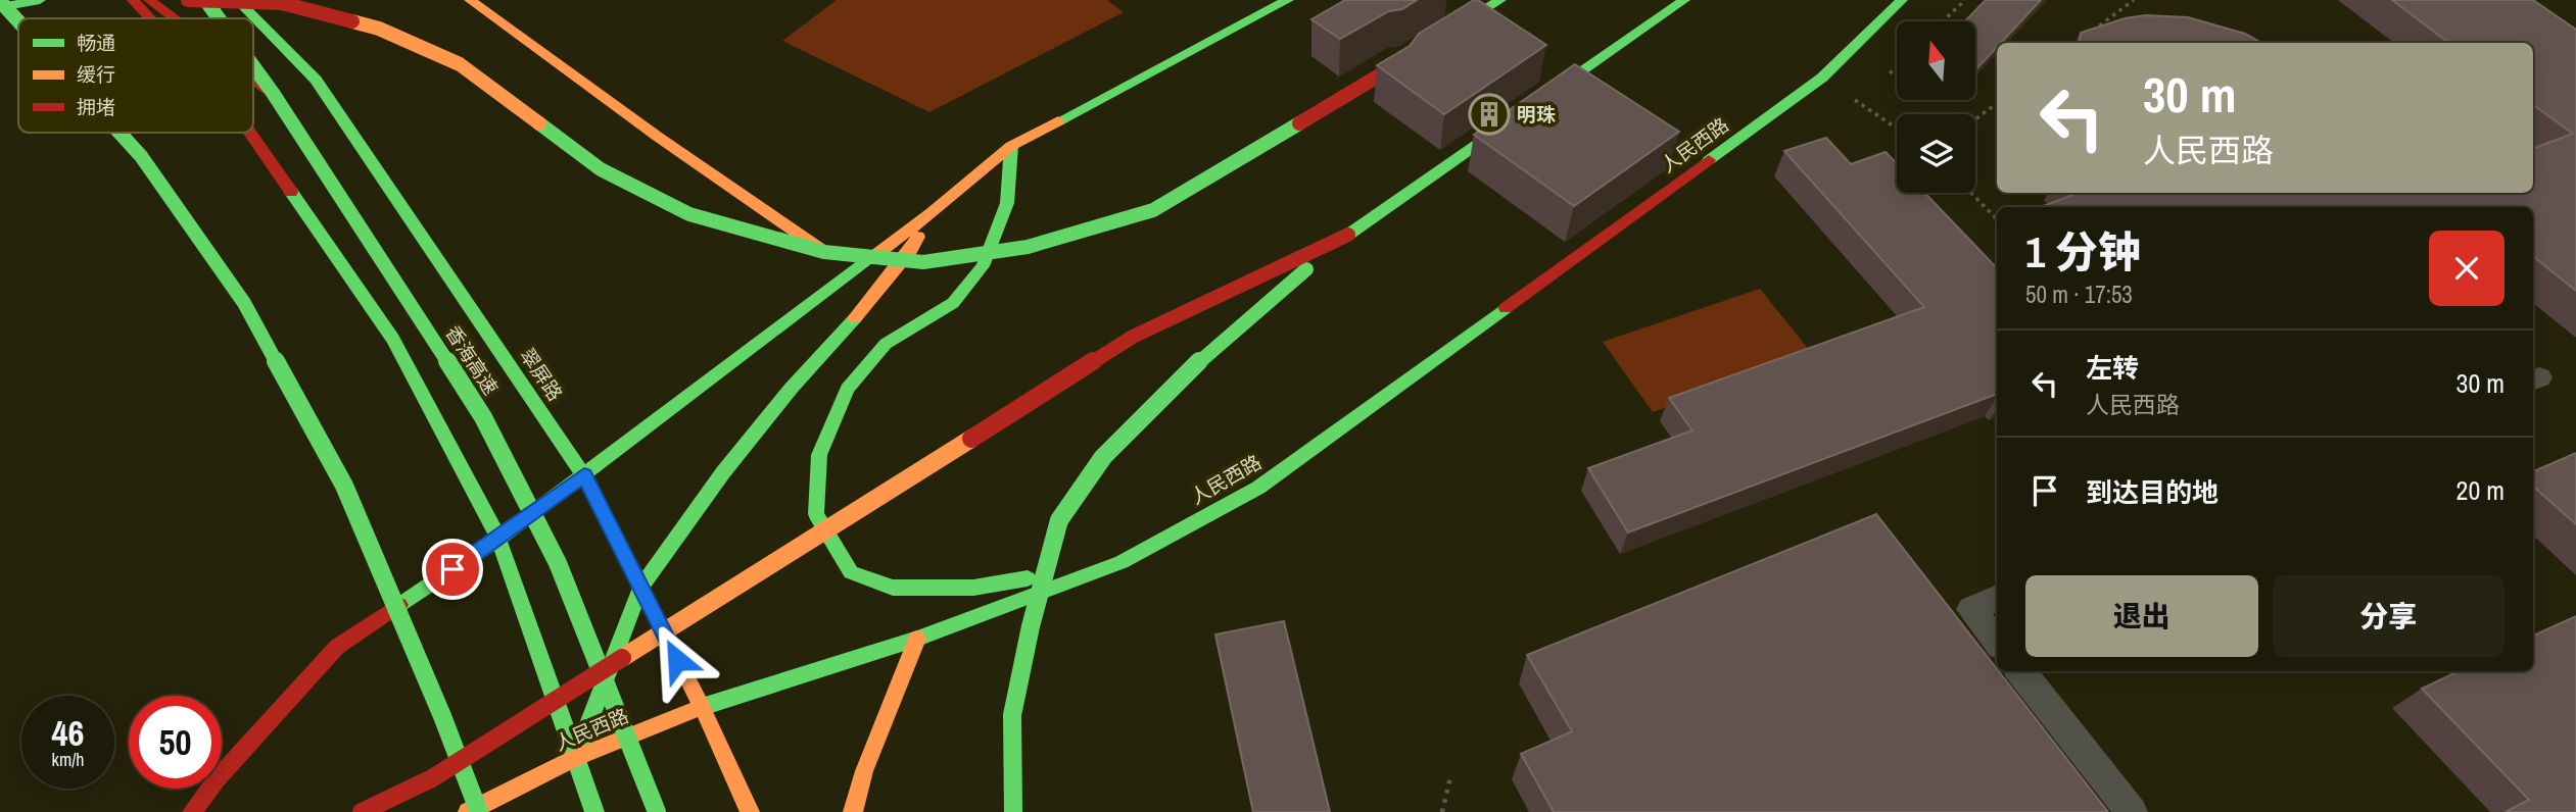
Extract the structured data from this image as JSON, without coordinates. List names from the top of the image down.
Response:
{
  "streets": {
    "main road": ["人民西路", "香海高速", "翠屏路"]
  },
  "crossings": [
    ["人民西路", "翠屏路"]
  ],
  "places": {
    "building": ["明珠"]
  },
  "legend": ["畅通", "缓行", "拥堵"],
  "north": "top",
  "page": {
    "turn": ["30 m", "人民西路"],
    "heading": ["1 分钟", "50 m · 17:53"],
    "list": [
      {
        "name": "左转",
        "note": "人民西路",
        "value": "30 m"
      },
      {
        "name": "到达目的地",
        "value": "20 m"
      }
    ],
    "buttons": ["退出", "分享"],
    "speed": "46 km/h",
    "limit": "50"
  }
}
